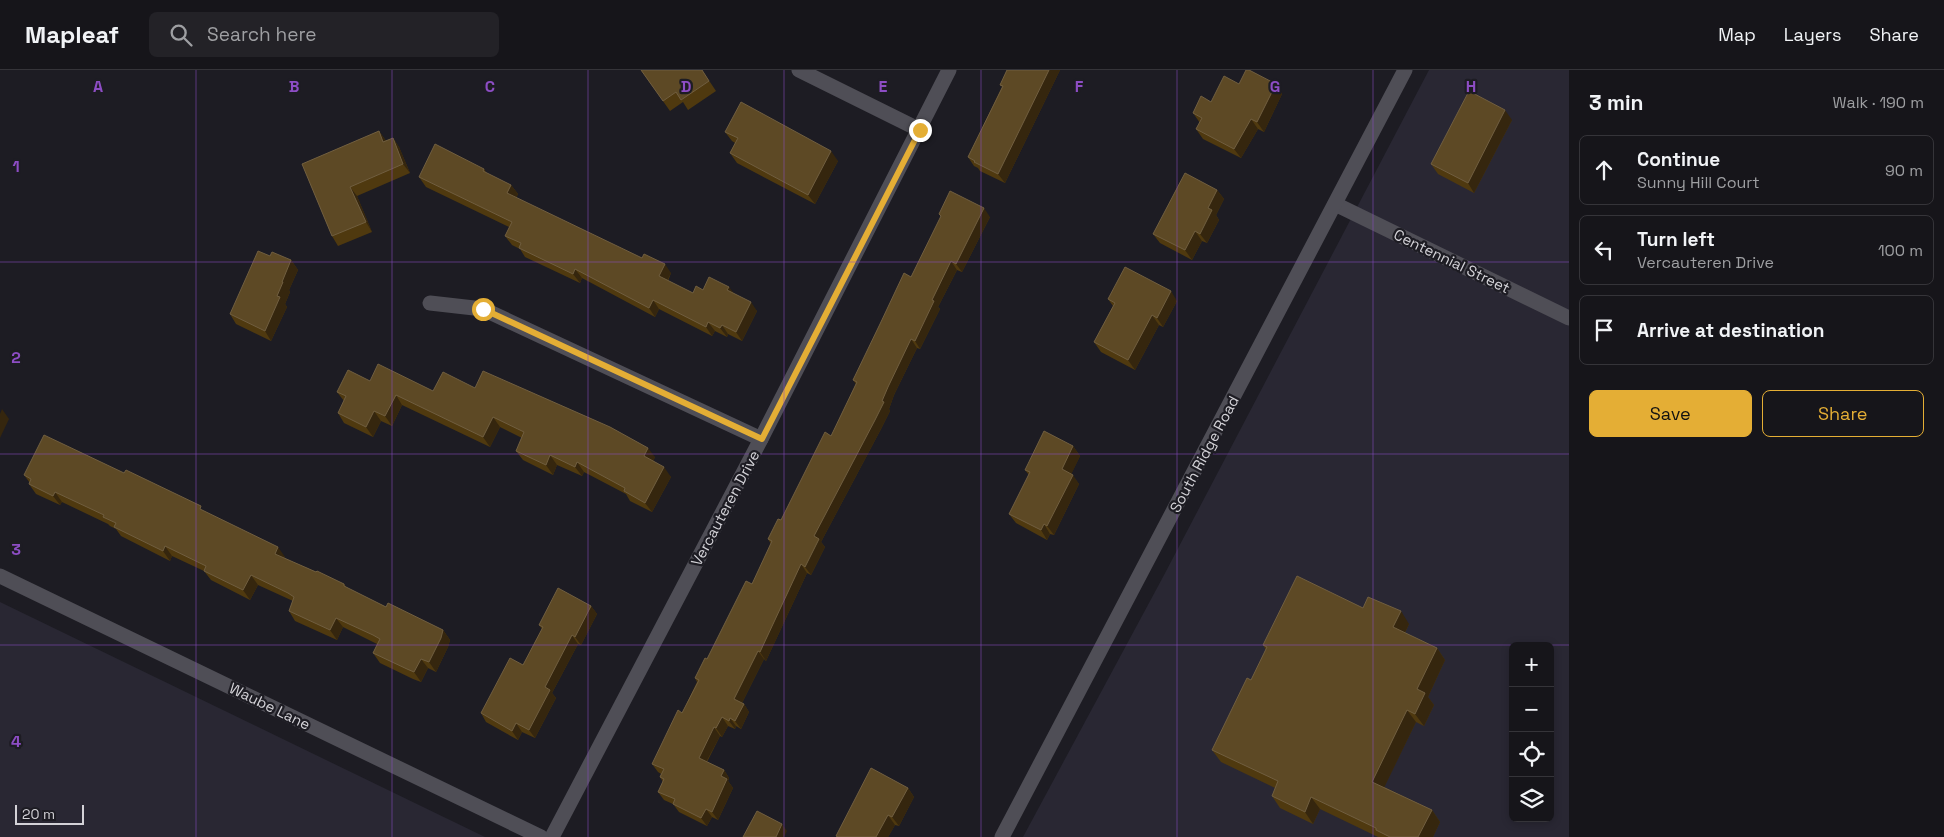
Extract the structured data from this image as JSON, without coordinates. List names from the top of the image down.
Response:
{
  "streets": {
    "street": [
      "Centennial Street",
      "South Ridge Road",
      "Vercauteren Drive",
      "Waube Lane"
    ]
  },
  "crossings": [
    ["Centennial Street", "South Ridge Road"]
  ],
  "scale_bar": "20 m",
  "page": {
    "header": "Mapleaf",
    "search": "Search here",
    "nav": ["Map", "Layers", "Share"],
    "heading": ["3 min", "Walk · 190 m"],
    "list": [
      ["Continue", "Sunny Hill Court", "90 m"],
      ["Turn left", "Vercauteren Drive", "100 m"],
      "Arrive at destination"
    ],
    "buttons": ["Save", "Share"],
    "map_buttons": ["+", "−"],
    "scale": "20 m"
  },
  "grid": {
    "columns": [
      "A",
      "B",
      "C",
      "D",
      "E",
      "F",
      "G",
      "H"
    ],
    "rows": [
      "1",
      "2",
      "3",
      "4"
    ]
  }
}
